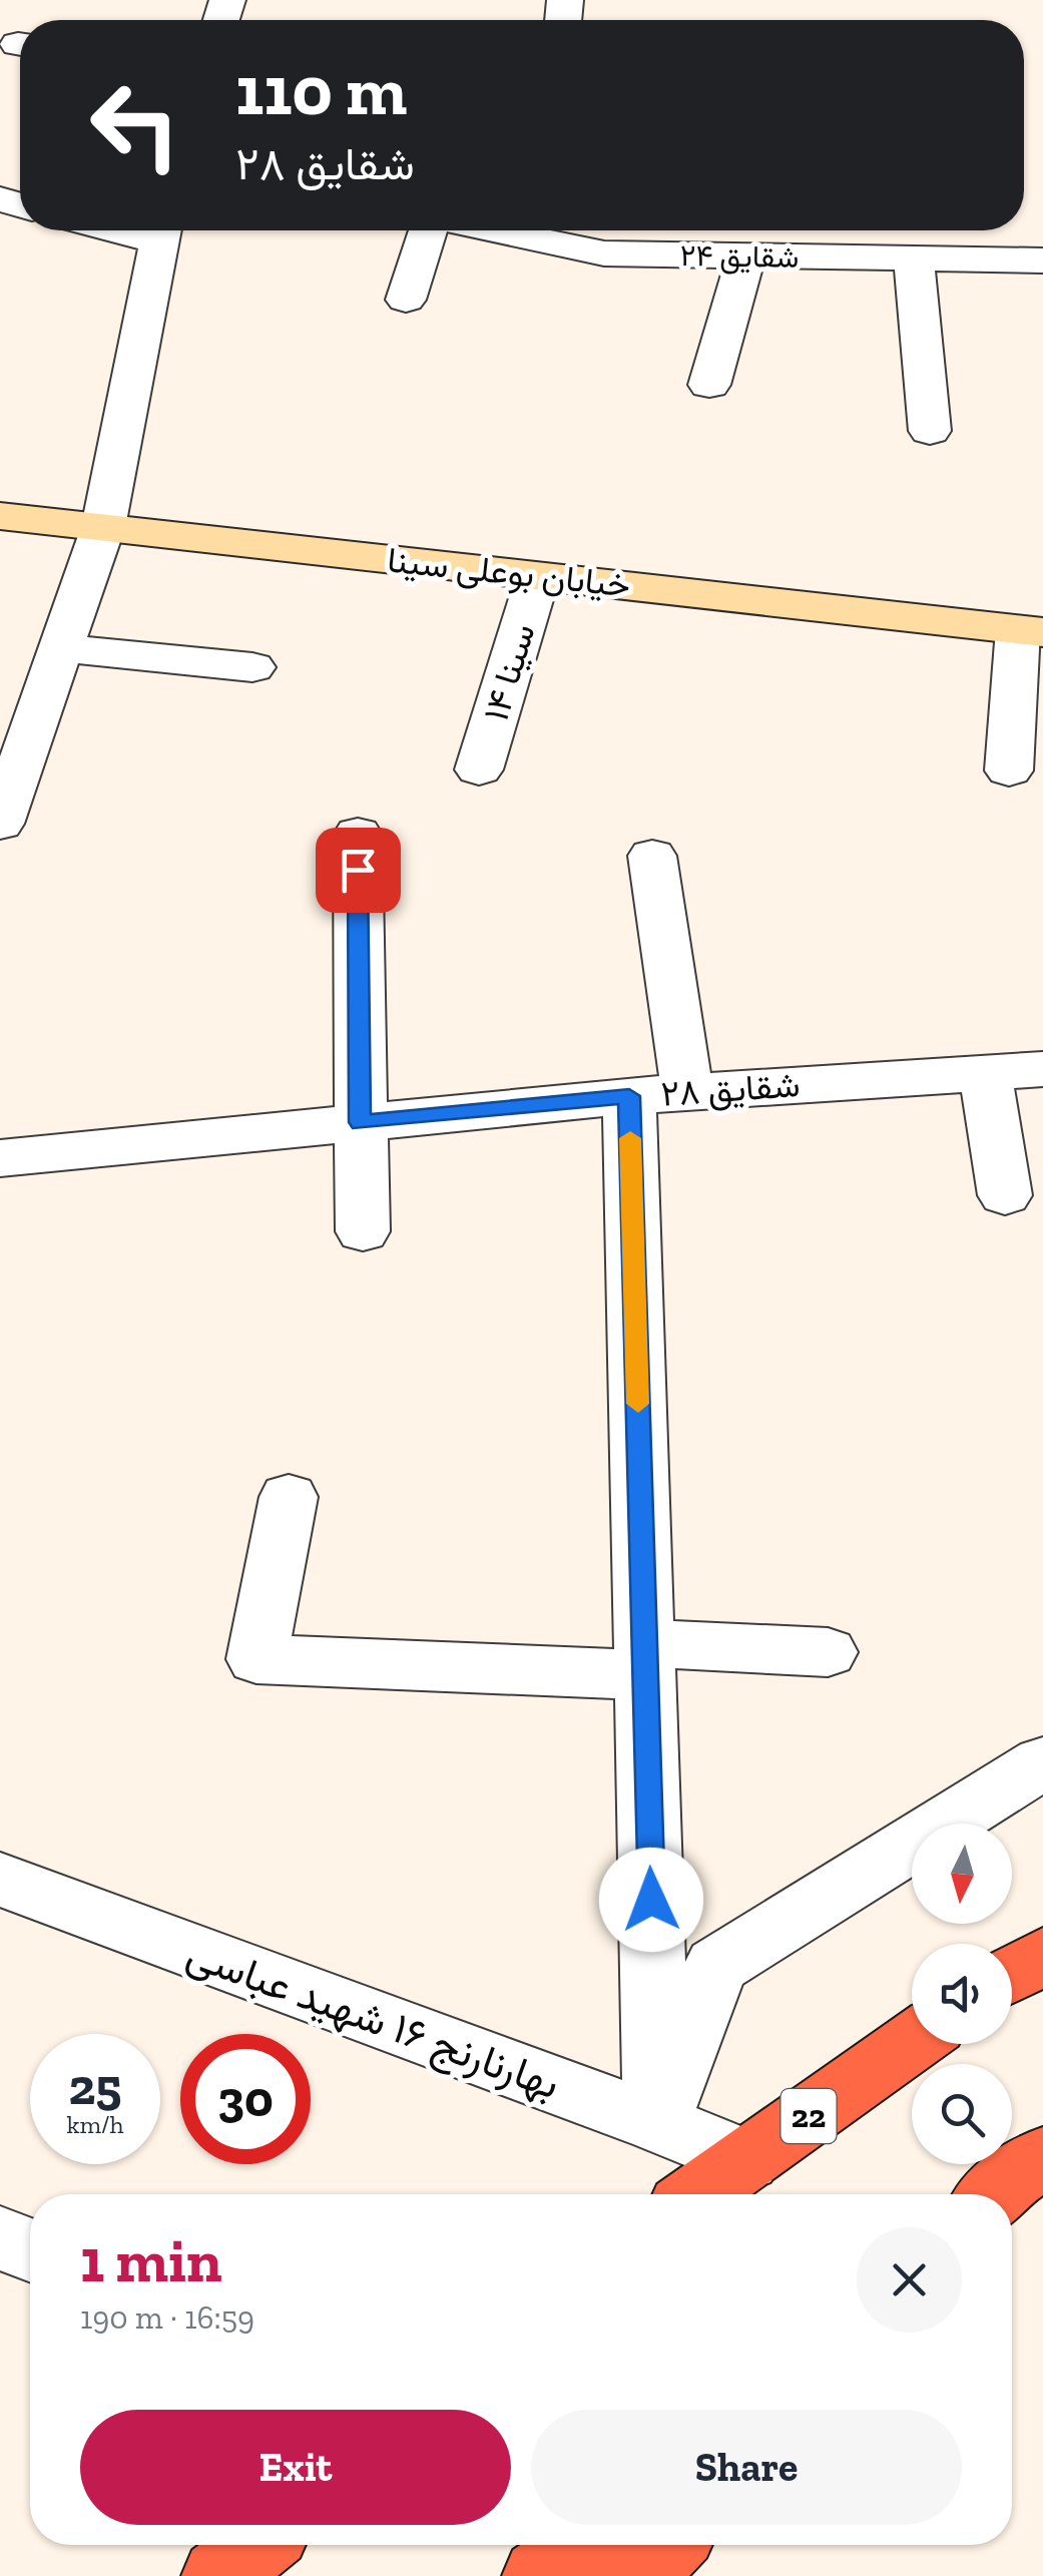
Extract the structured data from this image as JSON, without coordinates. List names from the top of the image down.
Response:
{
  "streets": {
    "highway": ["22"],
    "main road": ["خیابان بوعلی سینا"],
    "street": [
      "شقایق ۲۴",
      "سینا ۱۴",
      "شقایق ۲۸",
      "بهارنارنج ۱۶ شهید عباسی"
    ]
  },
  "crossings": [
    ["خیابان بوعلی سینا", "سینا ۱۴"],
    ["بهارنارنج ۱۶ شهید عباسی", "22"]
  ],
  "north": "bottom",
  "page": {
    "turn": ["110 m", "شقایق ۲۸"],
    "speed": "25 km/h",
    "limit": "30",
    "heading": ["1 min", "190 m · 16:59"],
    "buttons": ["Exit", "Share"]
  }
}
